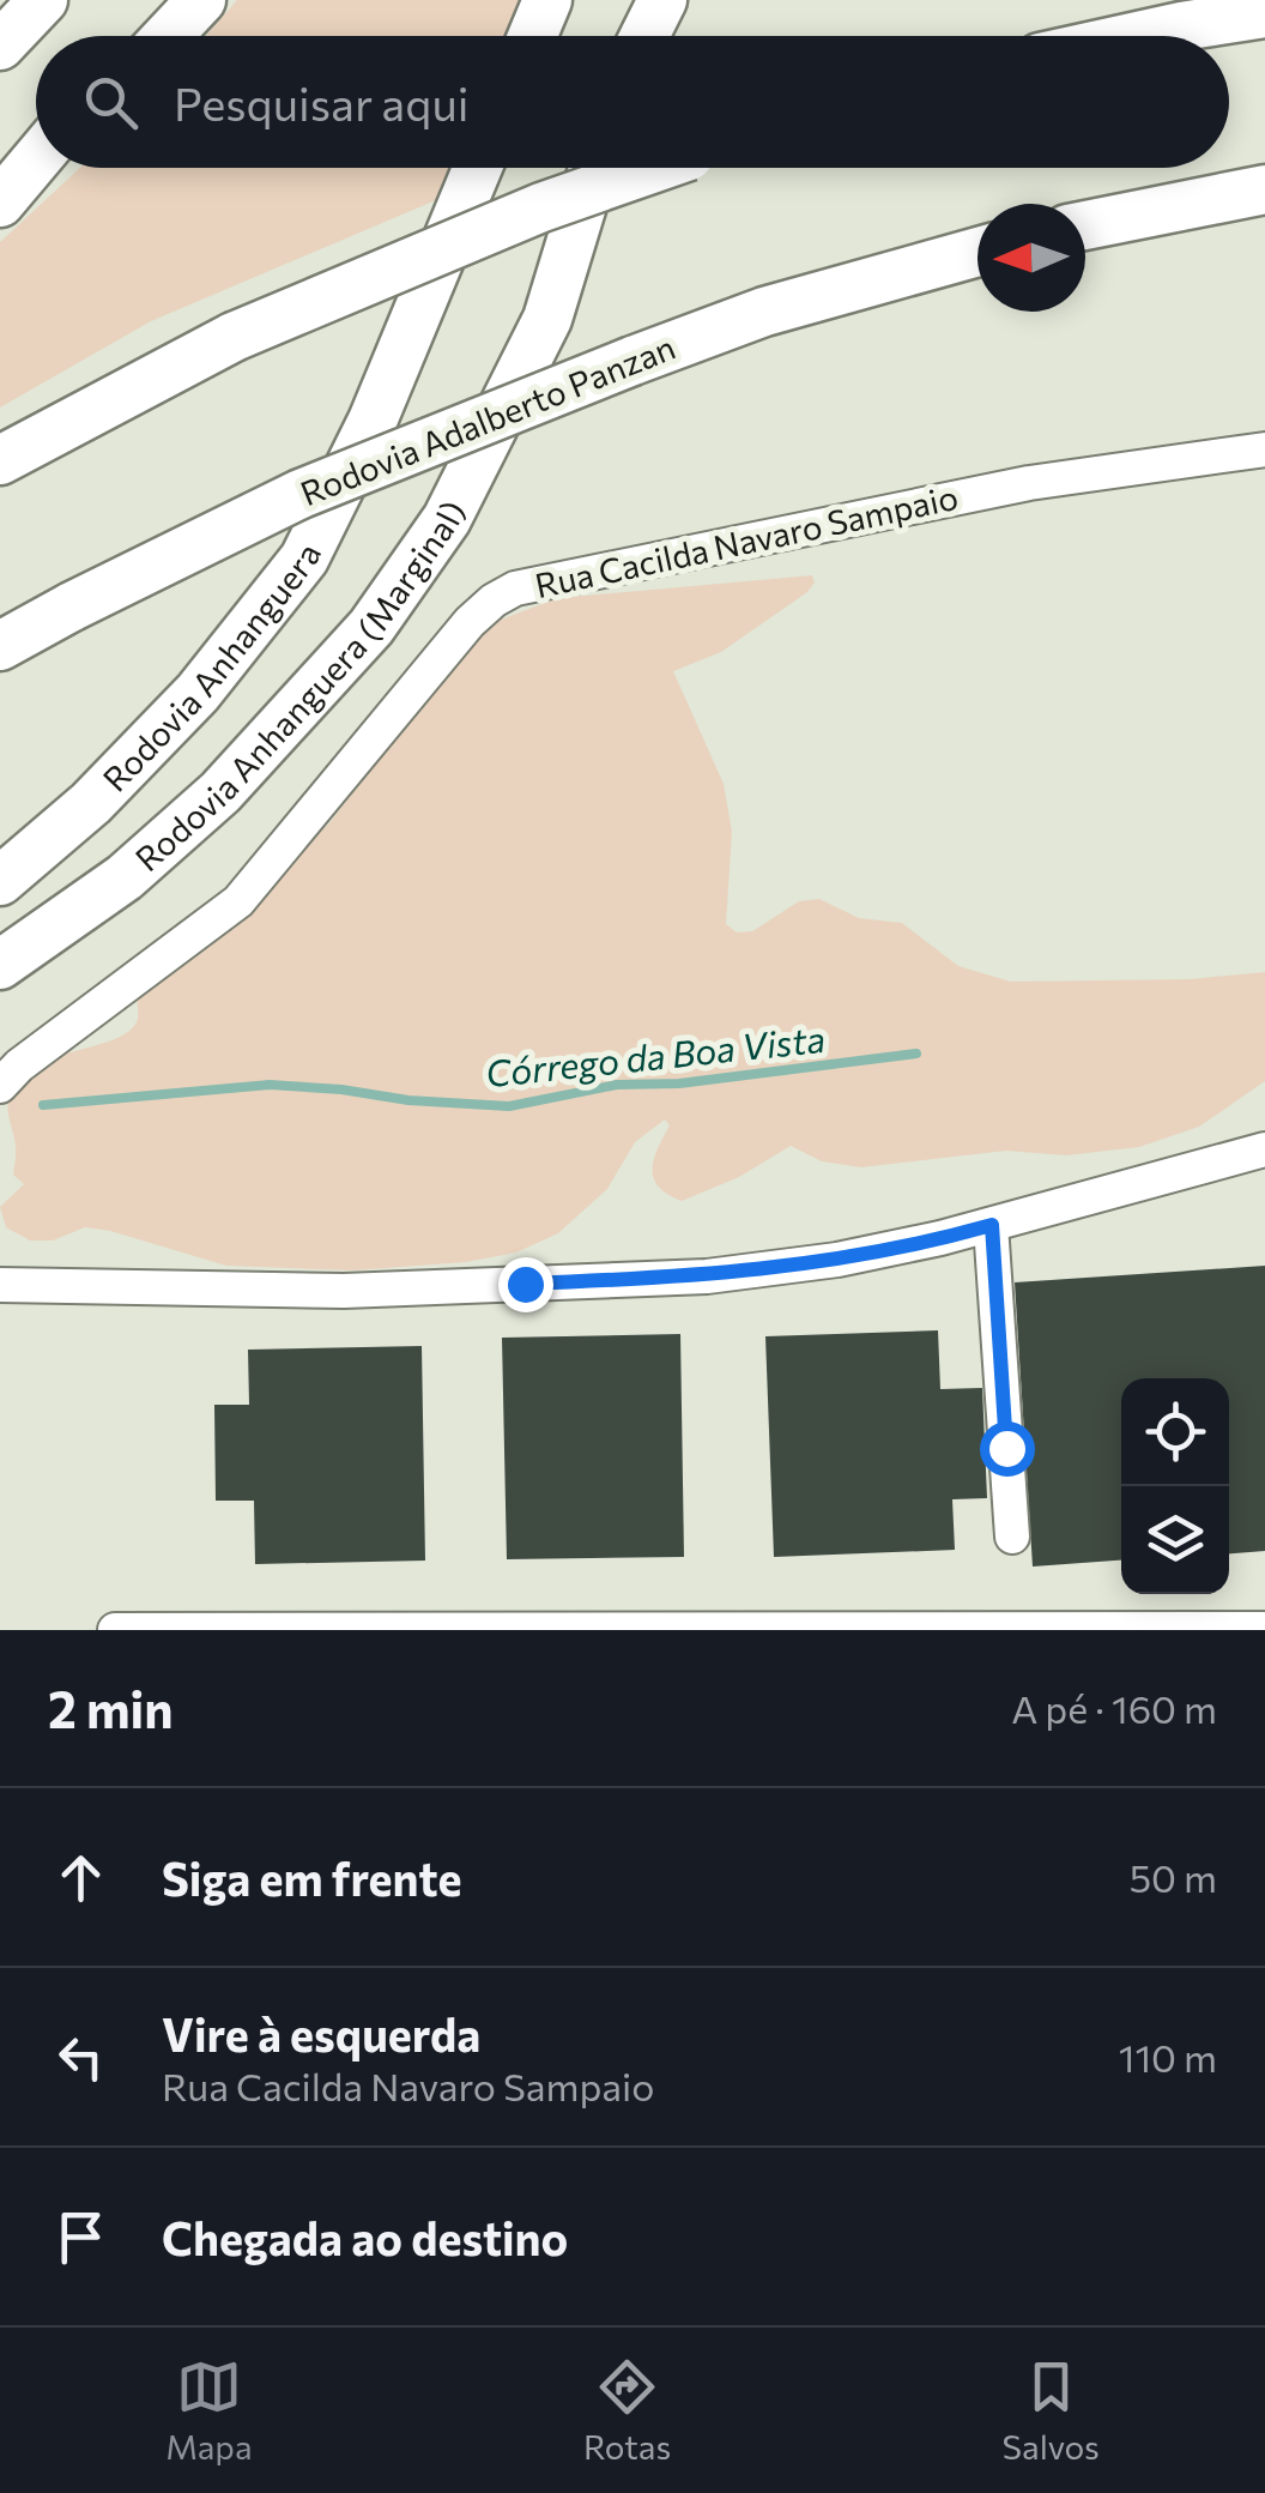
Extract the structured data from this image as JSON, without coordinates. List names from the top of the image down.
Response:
{
  "streets": {
    "highway": ["Rodovia Adalberto Panzan", "Rodovia Anhanguera", "Rodovia Anhanguera (Marginal)"],
    "street": ["Rua Cacilda Navaro Sampaio"]
  },
  "water": ["Córrego da Boa Vista"],
  "north": "left",
  "page": {
    "search": "Pesquisar aqui",
    "heading": ["2 min", "A pé · 160 m"],
    "list": [
      ["Siga em frente", "50 m"],
      ["Vire à esquerda", "Rua Cacilda Navaro Sampaio", "110 m"],
      "Chegada ao destino"
    ],
    "nav": ["Mapa", "Rotas", "Salvos"]
  }
}
